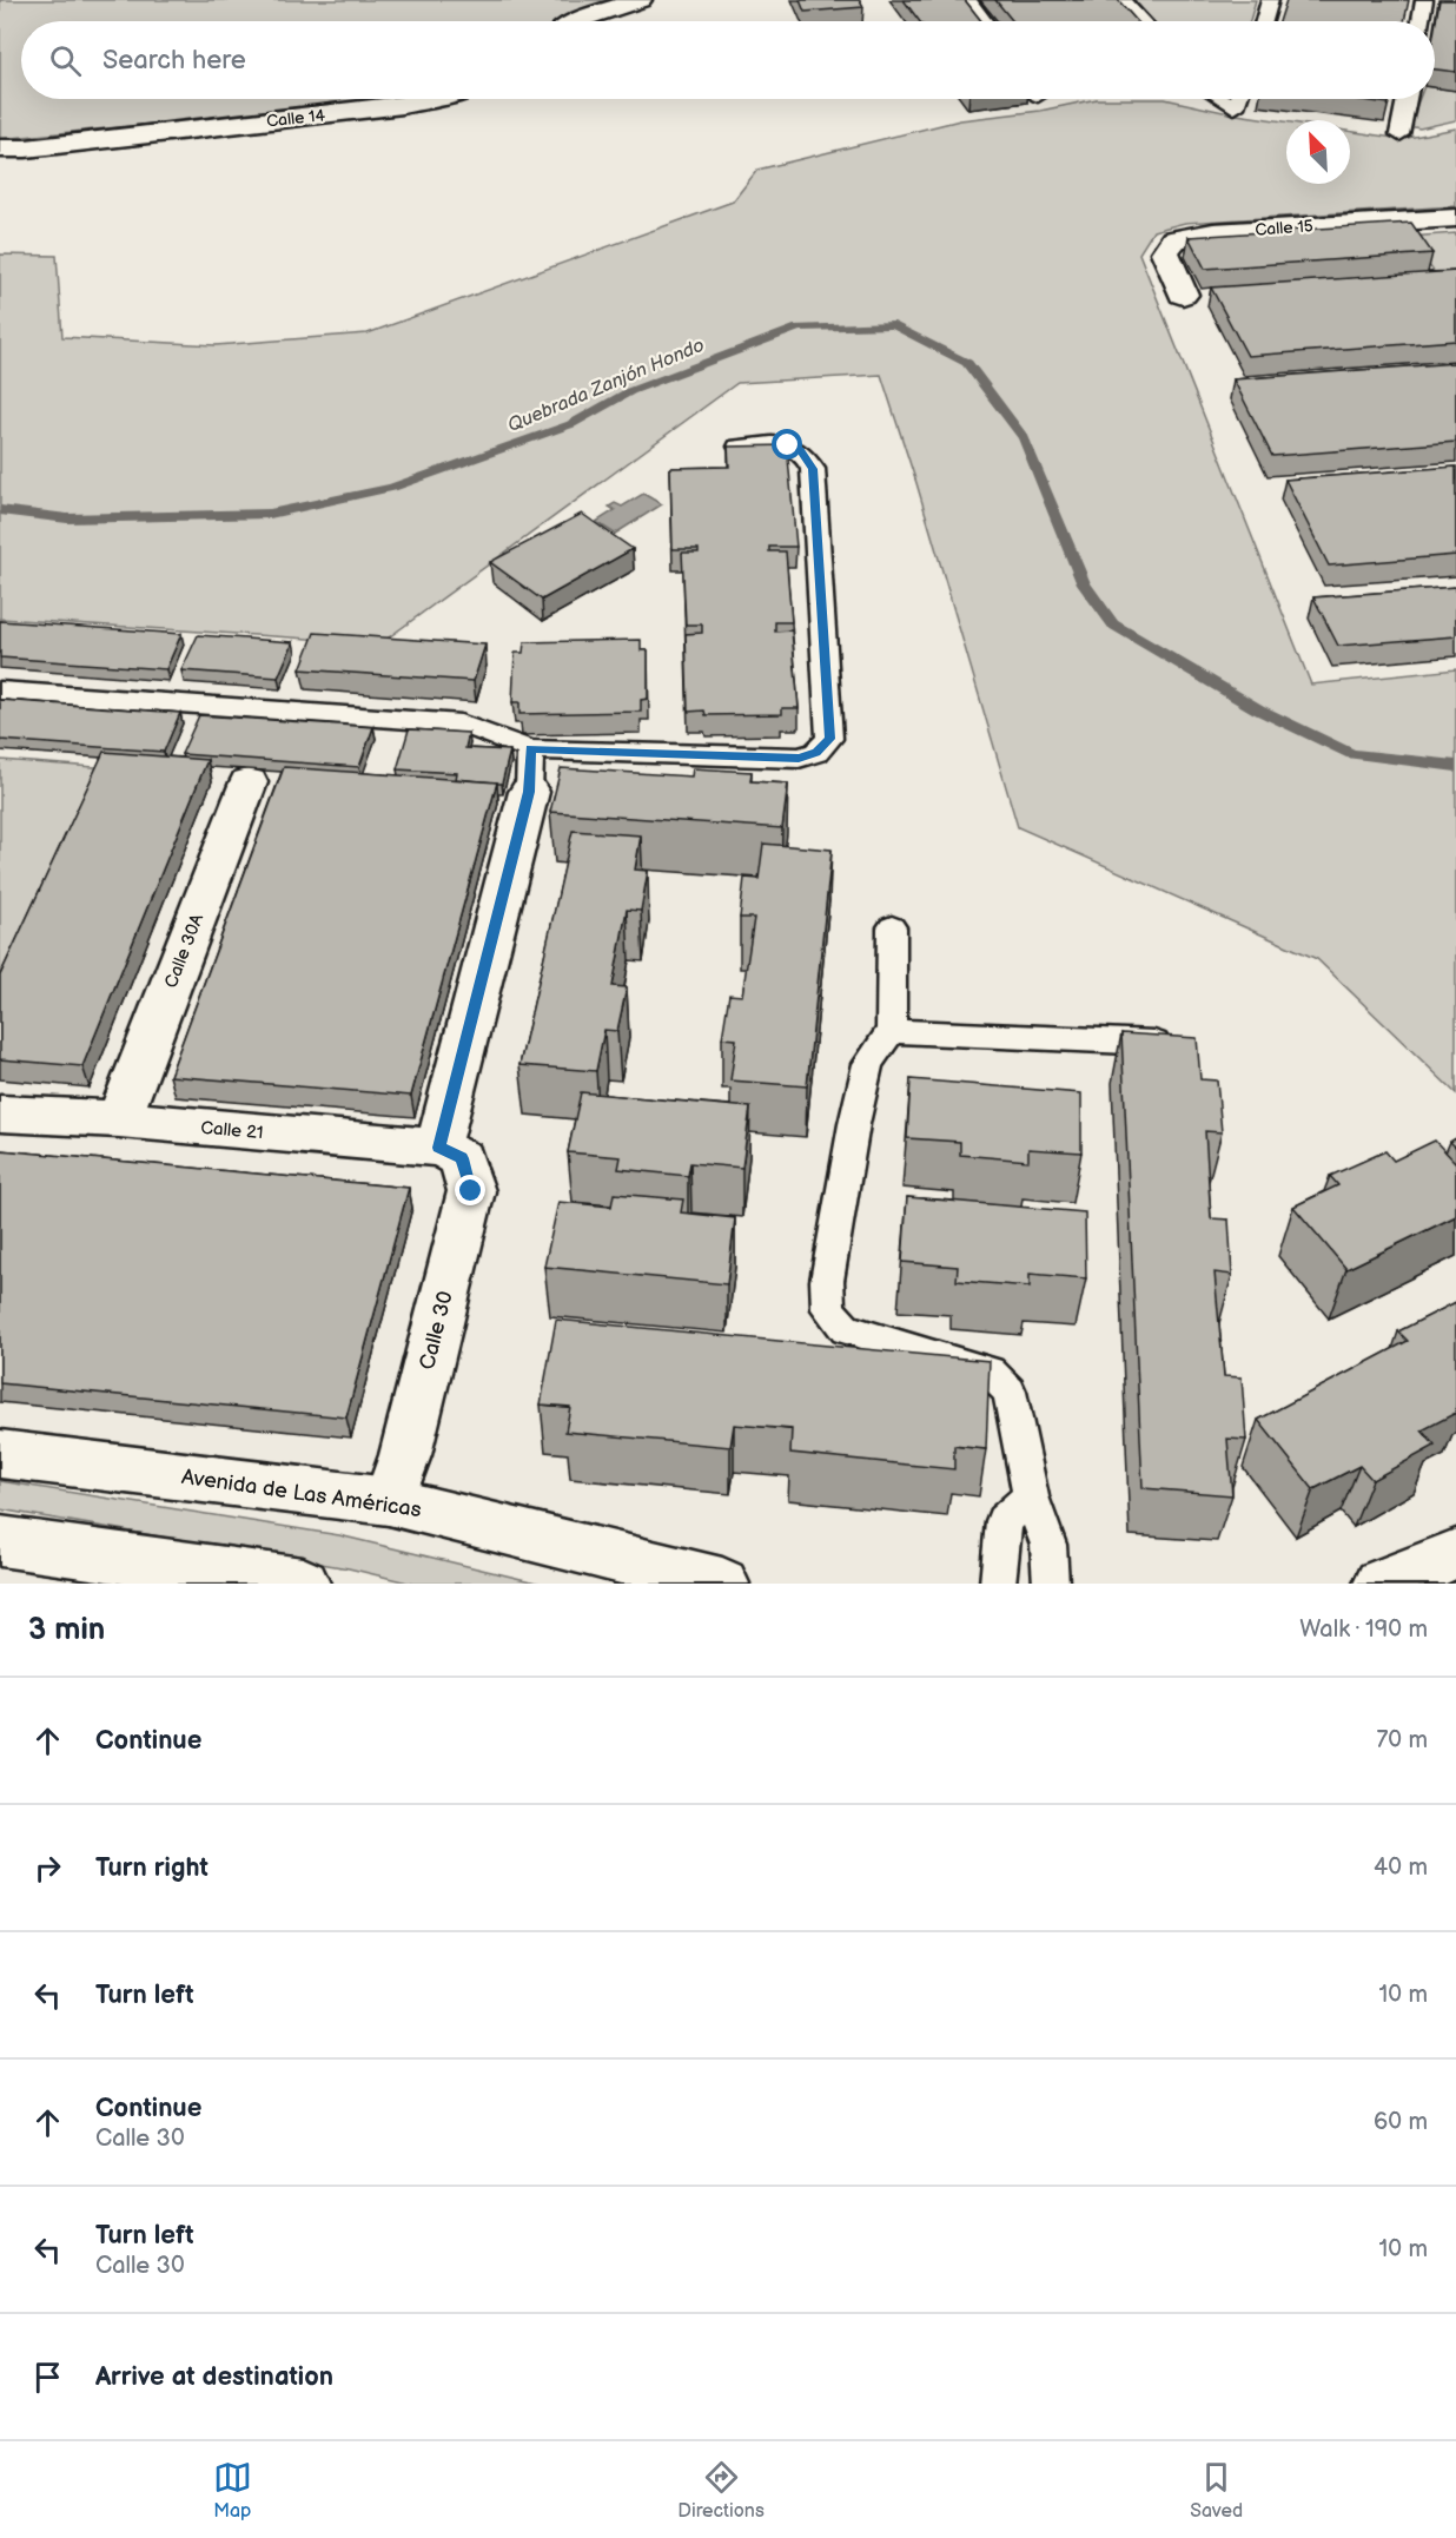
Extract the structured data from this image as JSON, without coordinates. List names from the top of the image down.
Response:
{
  "streets": {
    "street": [
      "Calle 14",
      "Calle 15",
      "Calle 30A",
      "Calle 21",
      "Calle 30",
      "Avenida de Las Américas"
    ]
  },
  "crossings": [
    ["Calle 30A", "Calle 21"],
    ["Calle 21", "Calle 30"],
    ["Calle 30", "Avenida de Las Américas"]
  ],
  "water": ["Quebrada Zanjón Hondo"],
  "north": "top left",
  "page": {
    "search": "Search here",
    "heading": ["3 min", "Walk · 190 m"],
    "list": [
      ["Continue", "70 m"],
      ["Turn right", "40 m"],
      ["Turn left", "10 m"],
      ["Continue", "Calle 30", "60 m"],
      ["Turn left", "Calle 30", "10 m"],
      "Arrive at destination"
    ],
    "nav": ["Map", "Directions", "Saved"]
  }
}
